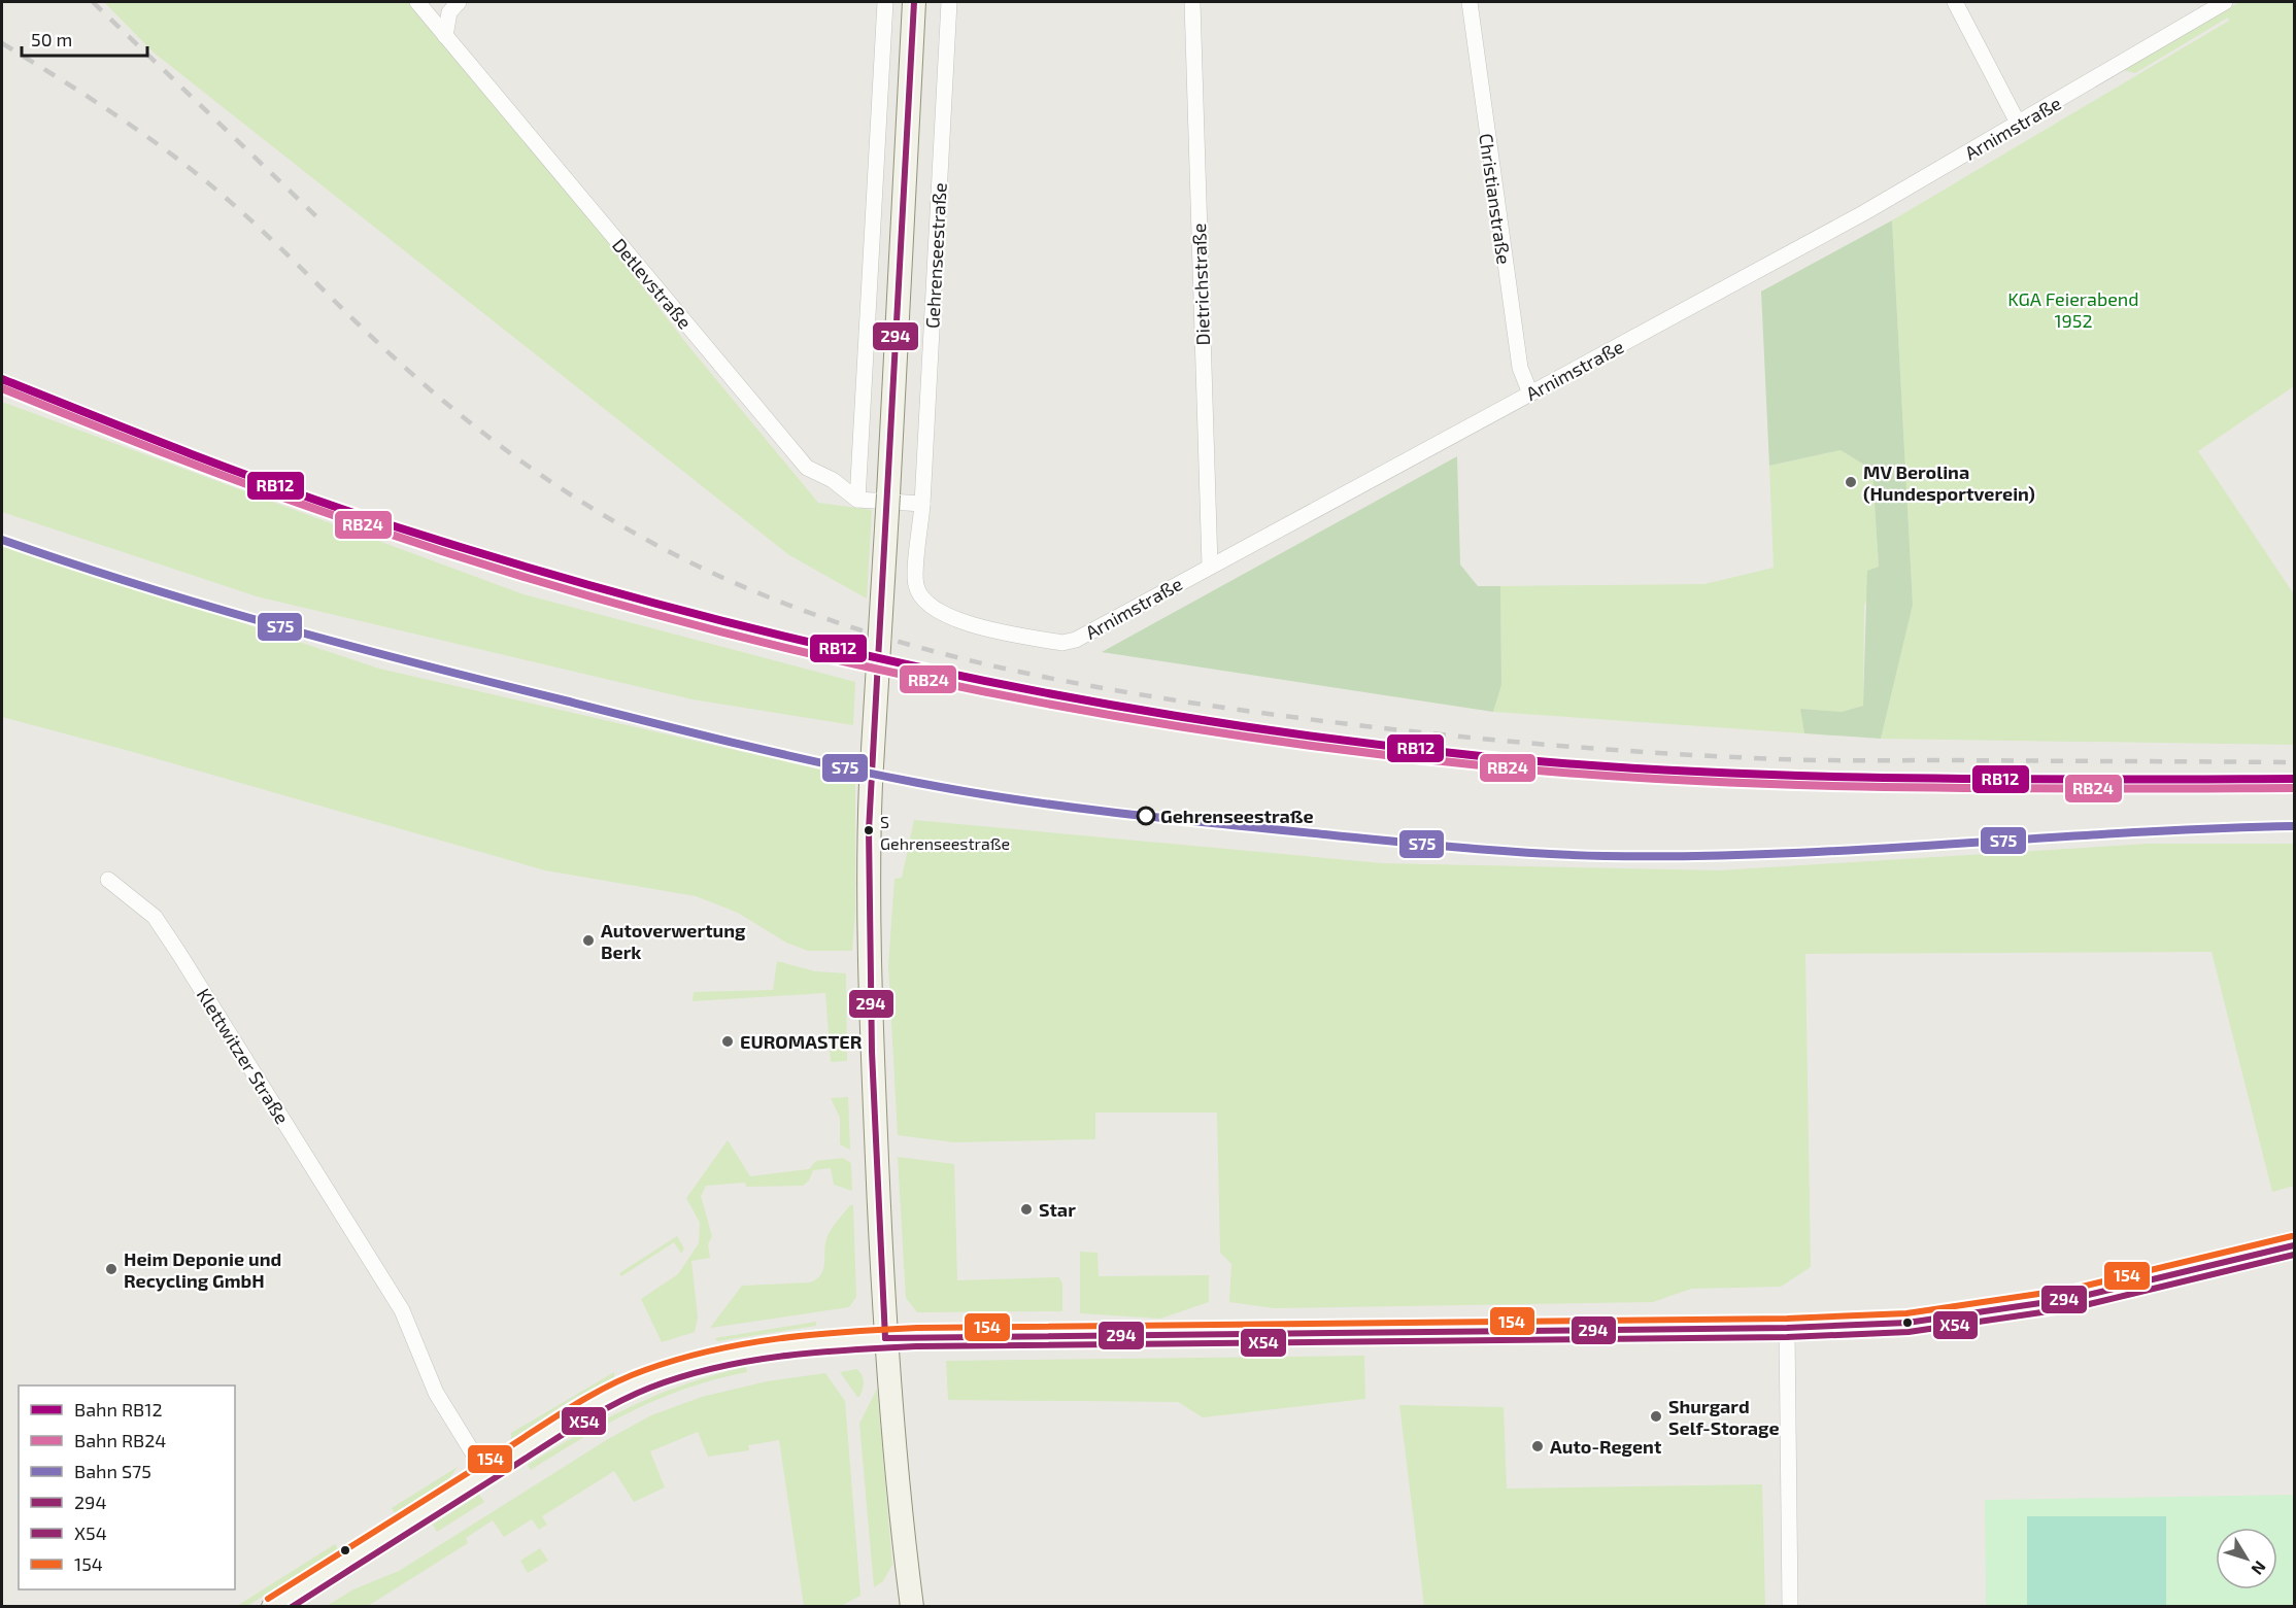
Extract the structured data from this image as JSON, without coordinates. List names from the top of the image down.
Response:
{
  "streets": {
    "main road": ["Gehrenseestraße"],
    "street": [
      "Arnimstraße",
      "Christianstraße",
      "Detlevstraße",
      "Dietrichstraße",
      "Klettwitzer Straße"
    ]
  },
  "crossings": [
    ["Arnimstraße", "Christianstraße"],
    ["Arnimstraße", "Gehrenseestraße"],
    ["Arnimstraße", "Dietrichstraße"]
  ],
  "parks": ["KGA Feierabend 1952"],
  "places": [
    "MV Berolina (Hundesportverein)",
    "Gehrenseestraße",
    "S Gehrenseestraße",
    "Autoverwertung Berk",
    "EUROMASTER",
    "Star",
    "Heim Deponie und Recycling GmbH",
    "Shurgard Self-Storage",
    "Auto-Regent"
  ],
  "lines": [
    "transit line 294",
    "rail line RB12",
    "rail line RB24",
    "rail line S75",
    "transit line 154",
    "transit line X54"
  ],
  "legend": [
    "Bahn RB12",
    "Bahn RB24",
    "Bahn S75",
    "294",
    "X54",
    "154"
  ],
  "scale_bar": "50 m",
  "north": "bottom right"
}
